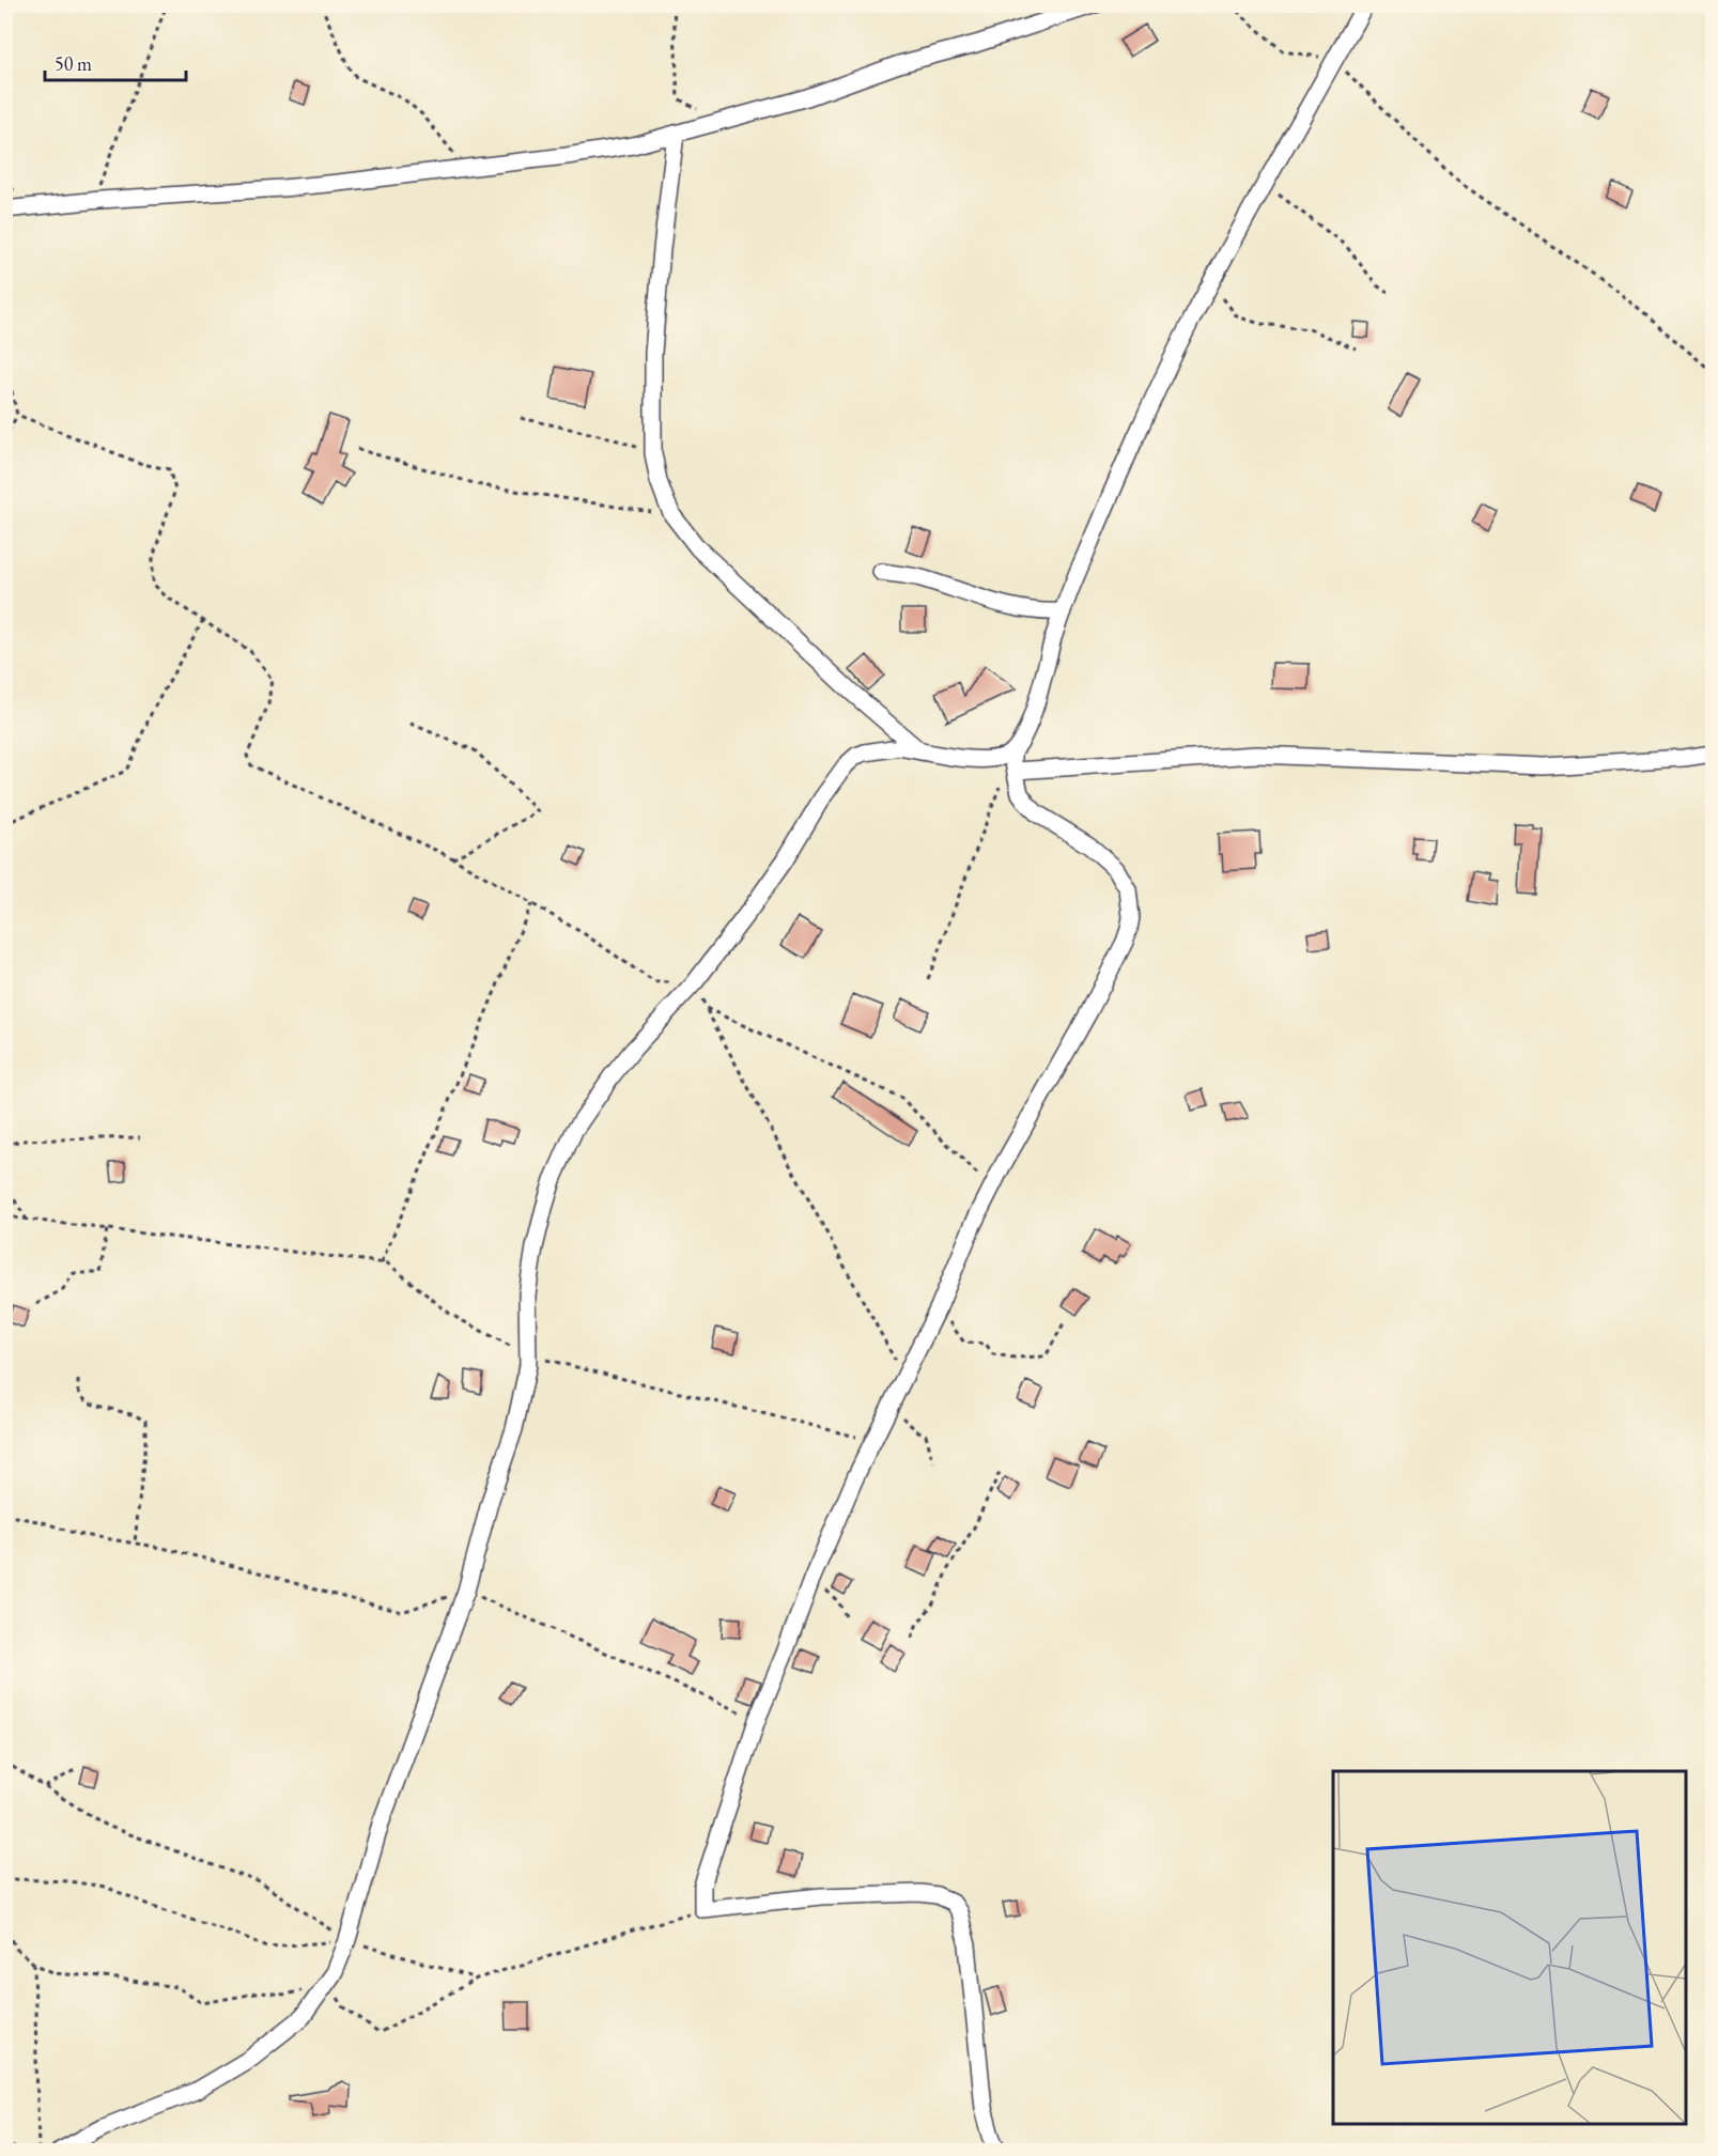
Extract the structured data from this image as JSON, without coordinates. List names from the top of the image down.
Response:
{
  "scale_bar": "50 m"
}
